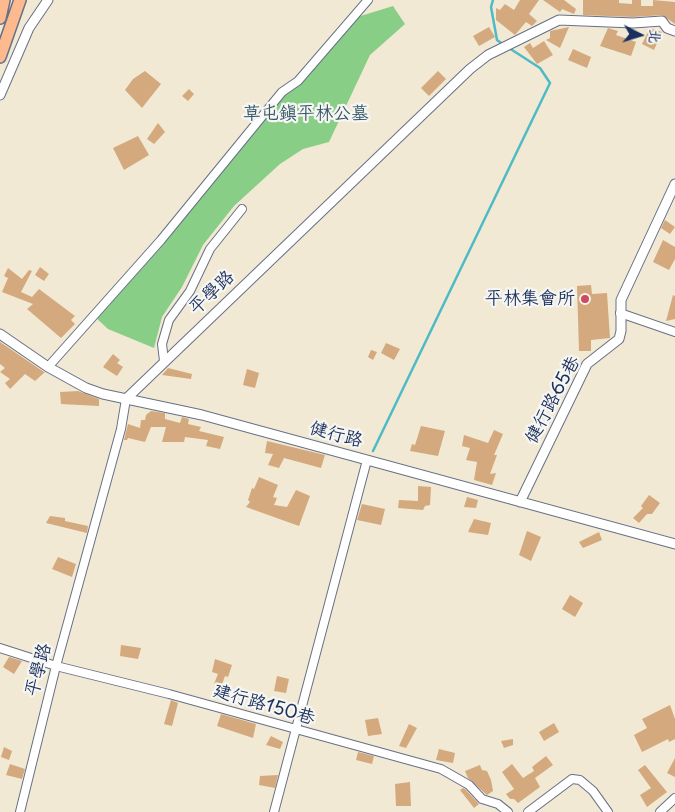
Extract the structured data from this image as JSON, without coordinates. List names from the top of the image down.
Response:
{
  "streets": {
    "street": [
      "平學路",
      "健行路65巷",
      "健行路",
      "建行路150巷"
    ]
  },
  "crossings": [
    ["平學路", "健行路"],
    ["平學路", "建行路150巷"],
    ["健行路65巷", "健行路"]
  ],
  "parks": ["草屯鎮平林公墓"],
  "places": ["平林集會所"],
  "north": "right"
}
